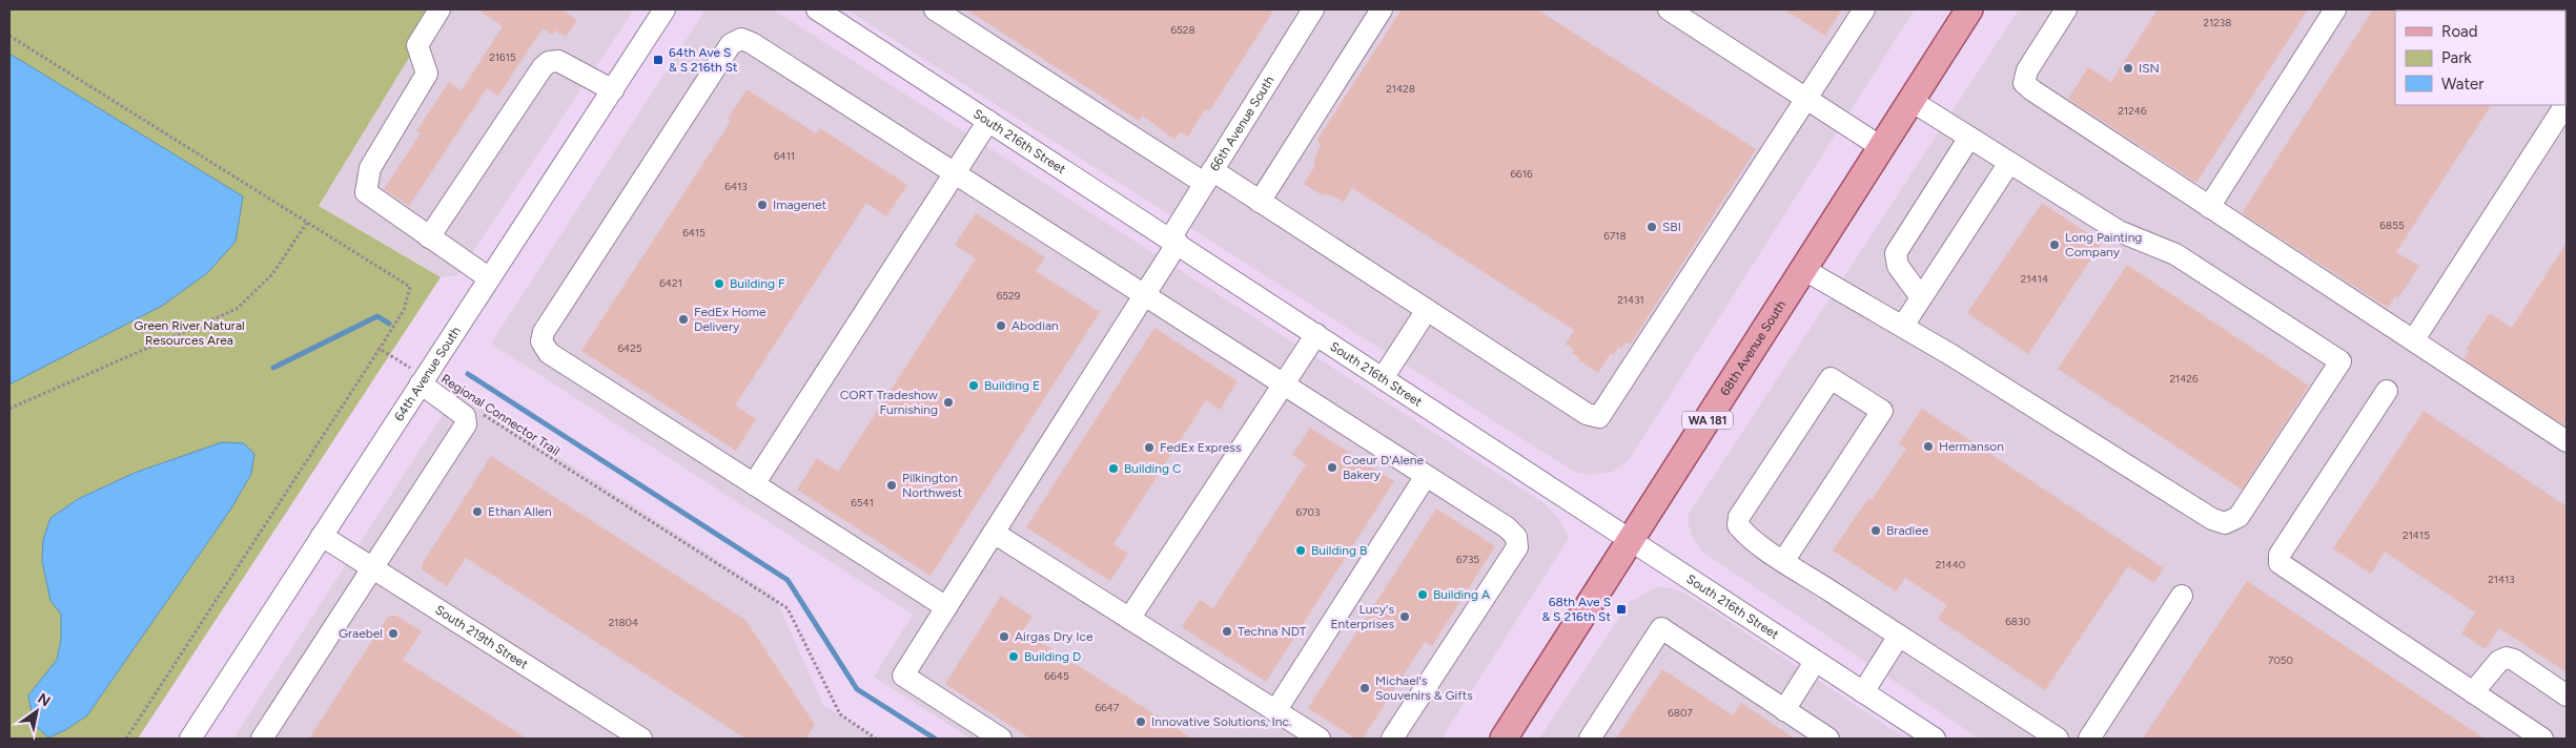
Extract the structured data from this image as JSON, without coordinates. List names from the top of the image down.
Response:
{
  "streets": {
    "main road": ["68th Avenue South", "WA 181"],
    "street": [
      "66th Avenue South",
      "South 216th Street",
      "64th Avenue South",
      "South 219th Street"
    ],
    "path": ["Regional Connector Trail"]
  },
  "crossings": [
    ["66th Avenue South", "South 216th Street"],
    ["South 216th Street", "68th Avenue South"],
    ["64th Avenue South", "Regional Connector Trail"],
    ["64th Avenue South", "South 219th Street"]
  ],
  "parks": ["Green River Natural Resources Area"],
  "places": {
    "transit": ["64th Ave S & S 216th St", "68th Ave S & S 216th St"],
    "other": [
      "ISN",
      "Imagenet",
      "SBI",
      "Long Painting Company",
      "Building F",
      "FedEx Home Delivery",
      "Abodian",
      "Building E",
      "CORT Tradeshow Furnishing",
      "Hermanson",
      "FedEx Express",
      "Coeur D'Alene Bakery",
      "Building C",
      "Pilkington Northwest",
      "Ethan Allen",
      "Bradlee",
      "Building B",
      "Building A",
      "Lucy's Enterprises",
      "Techna NDT",
      "Graebel",
      "Airgas Dry Ice",
      "Building D",
      "Michael's Souvenirs & Gifts",
      "Innovative Solutions, Inc."
    ]
  },
  "house_numbers": [
    "21238",
    "6528",
    "21615",
    "21428",
    "21246",
    "6411",
    "6616",
    "6413",
    "6855",
    "6415",
    "6718",
    "21414",
    "6421",
    "6529",
    "21431",
    "6425",
    "21426",
    "6541",
    "6703",
    "21415",
    "6735",
    "21440",
    "21413",
    "6830",
    "21804",
    "7050",
    "6645",
    "6647",
    "6807"
  ],
  "legend": ["Road", "Park", "Water"],
  "north": "top right"
}
